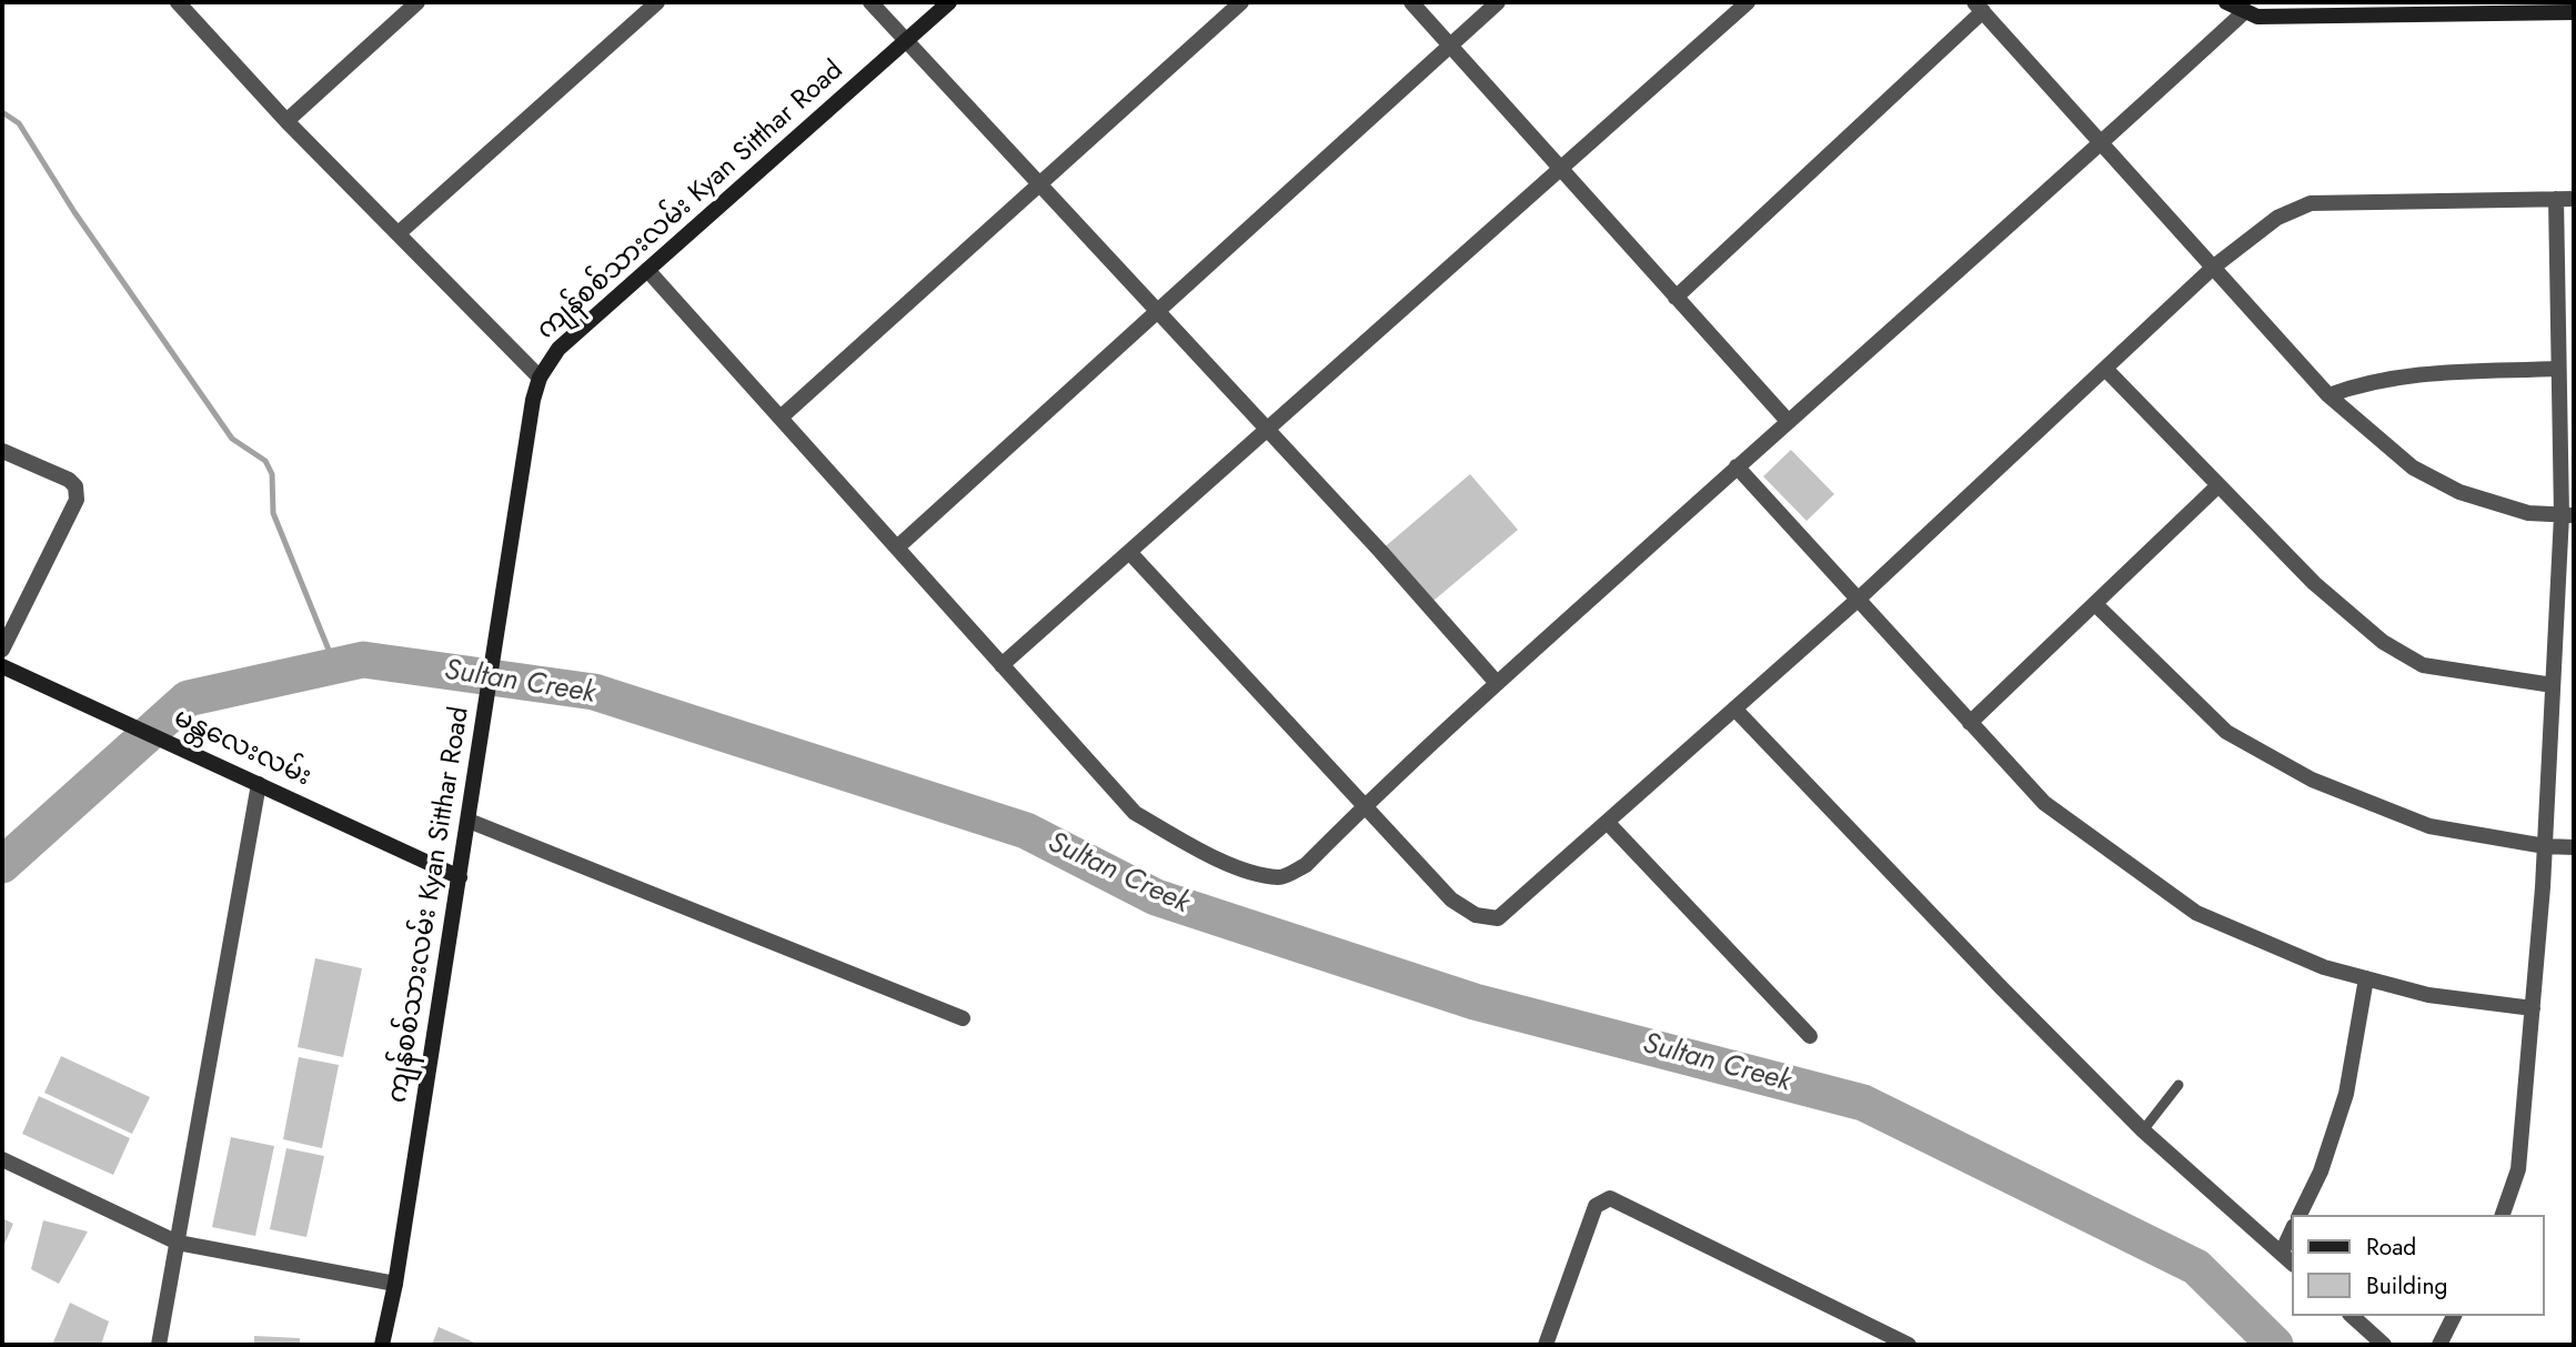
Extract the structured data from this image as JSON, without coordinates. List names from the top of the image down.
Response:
{
  "streets": {
    "main road": ["ကျန်စစ်သားလမ်း Kyan Sitthar Road", "မန္တလေးလမ်း"]
  },
  "crossings": [
    ["ကျန်စစ်သားလမ်း Kyan Sitthar Road", "မန္တလေးလမ်း"]
  ],
  "water": ["Sultan Creek"],
  "legend": ["Road", "Building"]
}
